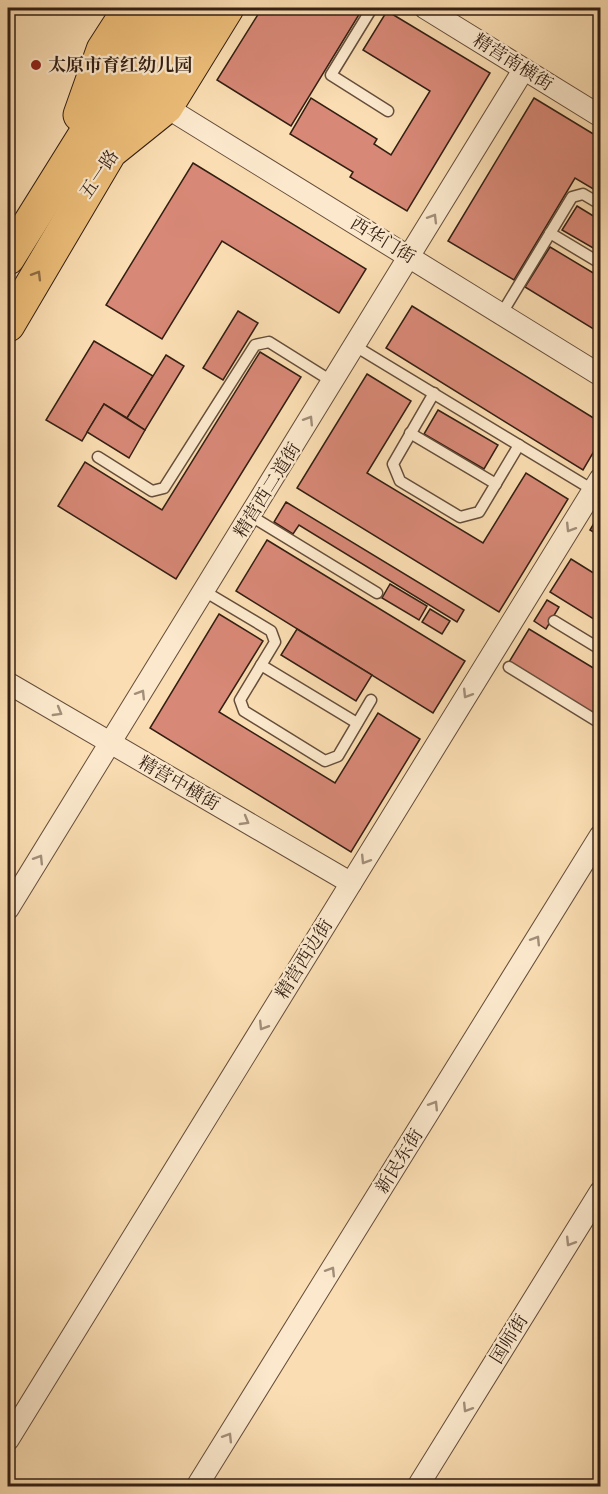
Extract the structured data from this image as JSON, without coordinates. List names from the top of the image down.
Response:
{
  "streets": {
    "main road": ["五一路"],
    "street": [
      "精营南横街",
      "西华门街",
      "精营西二道街",
      "精营中横街",
      "精营西边街",
      "新民东街",
      "国师街"
    ]
  },
  "crossings": [
    ["精营南横街", "精营西二道街"],
    ["五一路", "西华门街"],
    ["西华门街", "精营西二道街"],
    ["精营西二道街", "精营中横街"],
    ["精营中横街", "精营西边街"]
  ],
  "one_way": [
    "精营西二道街",
    "精营中横街",
    "精营西边街",
    "新民东街",
    "国师街"
  ],
  "places": ["太原市育红幼儿园"]
}
